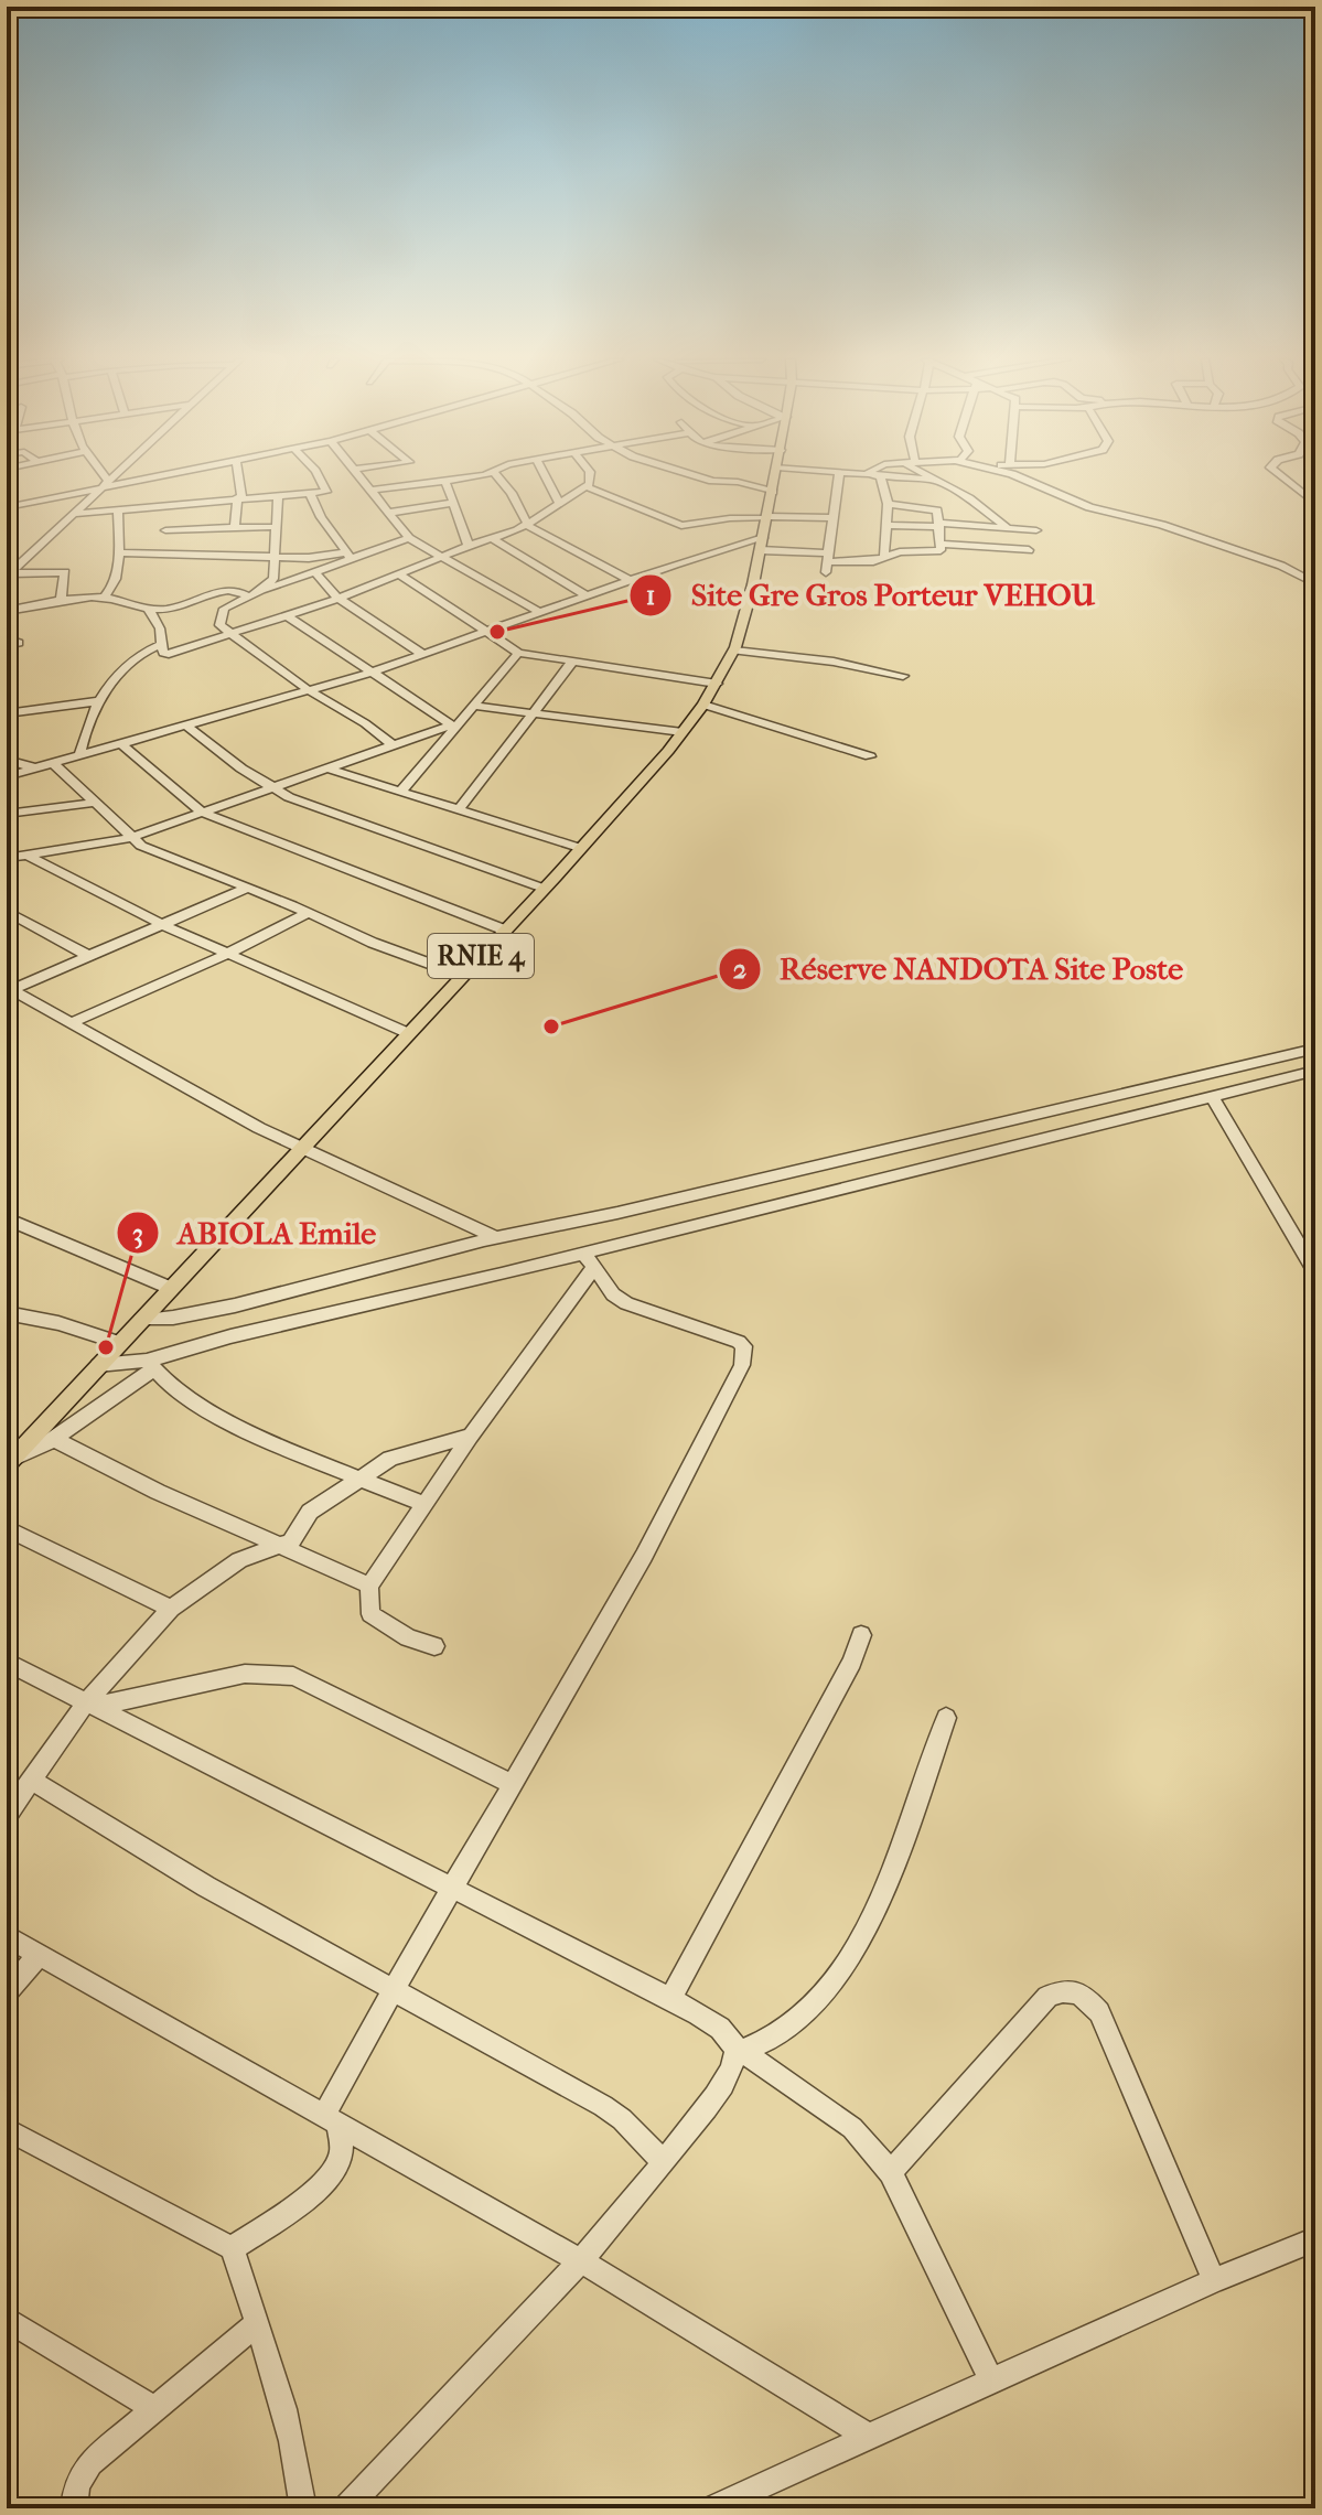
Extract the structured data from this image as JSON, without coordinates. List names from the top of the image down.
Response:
{
  "streets": {
    "main road": ["RNIE 4"]
  },
  "places": ["Site Gre Gros Porteur VEHOU", "Réserve NANDOTA Site Poste", "ABIOLA Emile"]
}
